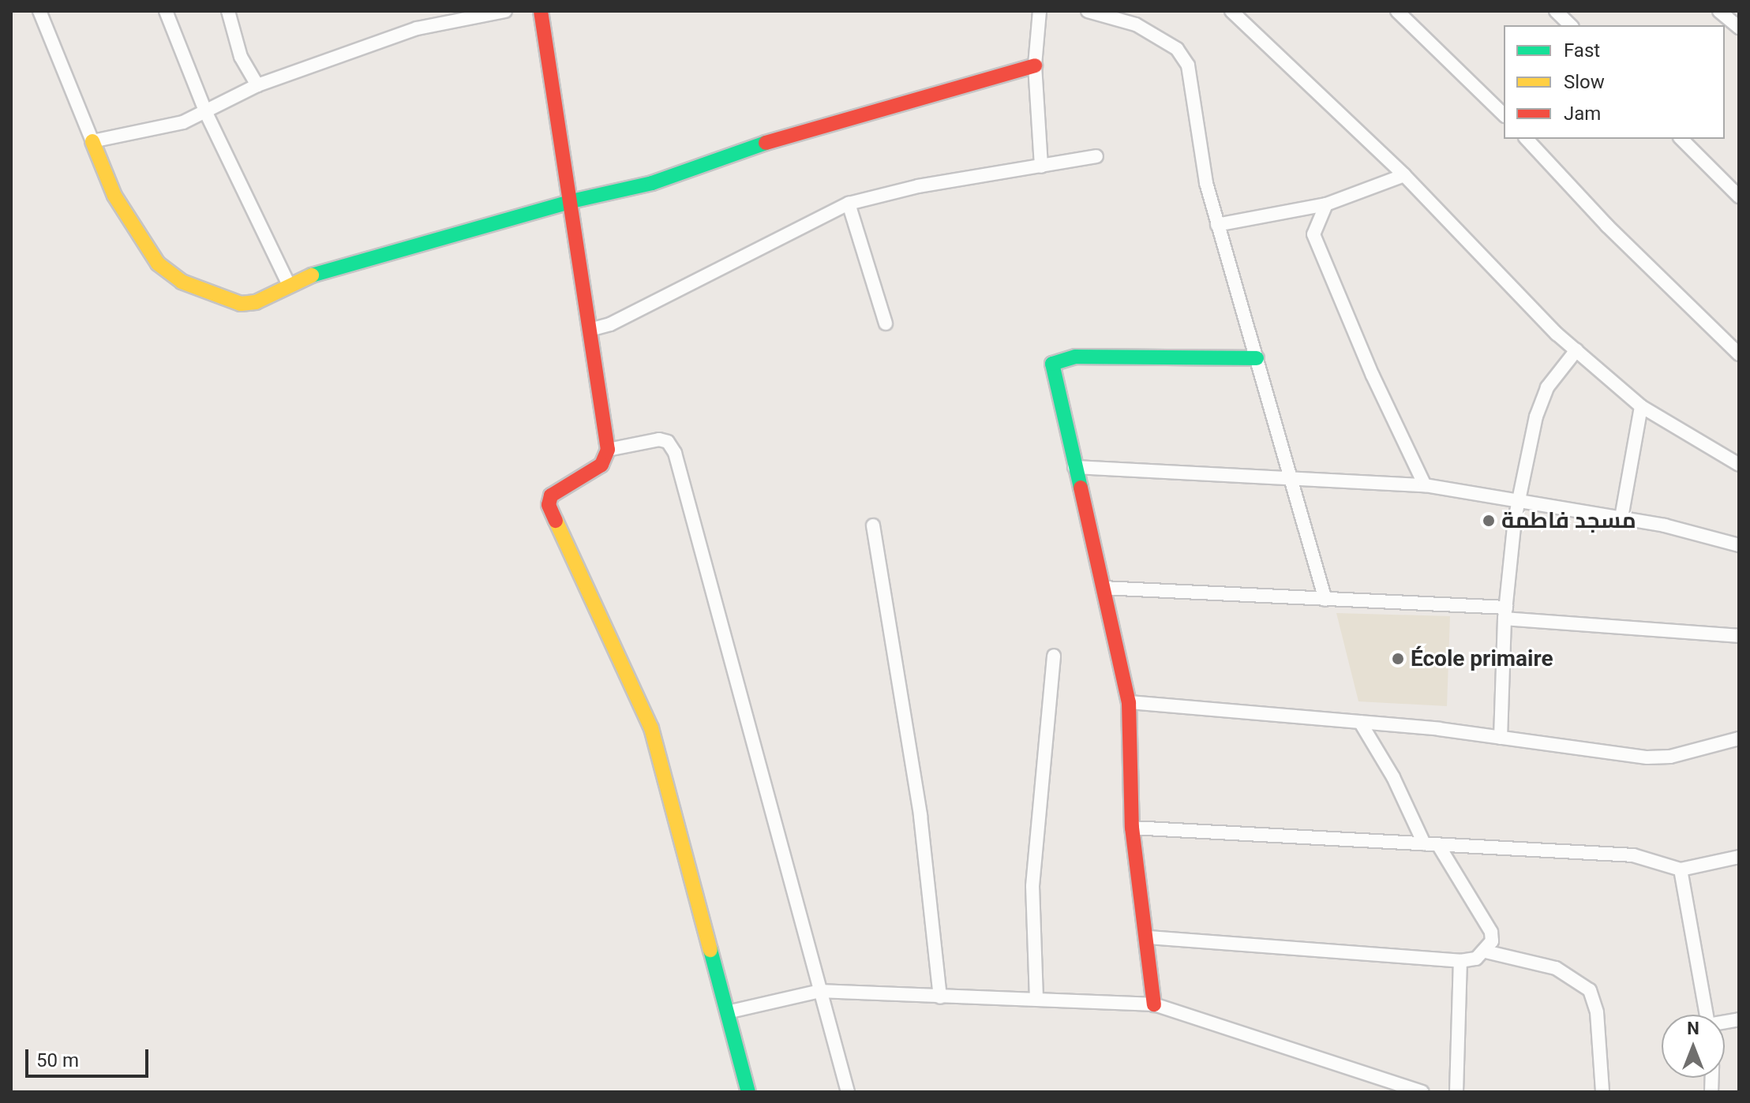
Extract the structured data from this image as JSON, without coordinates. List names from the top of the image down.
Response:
{
  "places": ["مسجد فاطمة", "École primaire"],
  "legend": ["Fast", "Slow", "Jam"],
  "scale_bar": "50 m",
  "north": "top"
}
